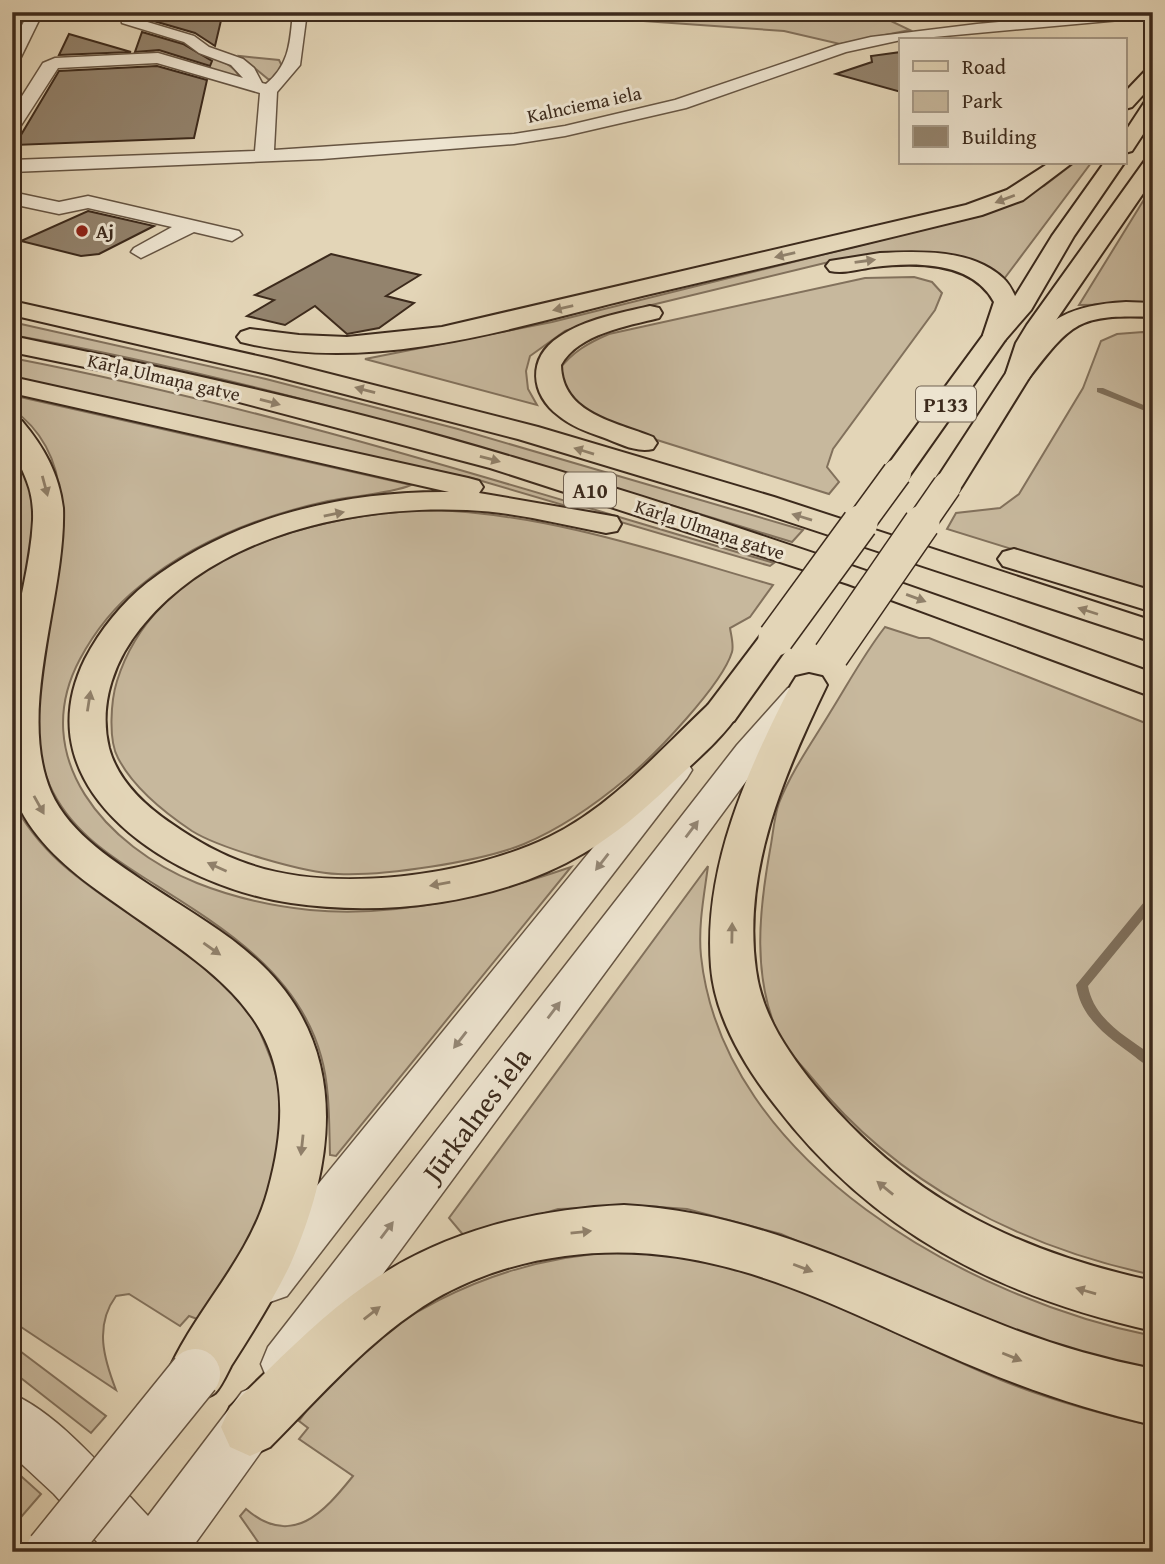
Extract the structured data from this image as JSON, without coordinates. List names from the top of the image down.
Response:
{
  "streets": {
    "main road": ["Kārļa Ulmaņa gatve", "P133", "A10"],
    "street": ["Kalnciema iela", "Jūrkalnes iela"]
  },
  "crossings": [
    ["P133", "Jūrkalnes iela"]
  ],
  "places": ["Aj"],
  "legend": ["Road", "Park", "Building"]
}
